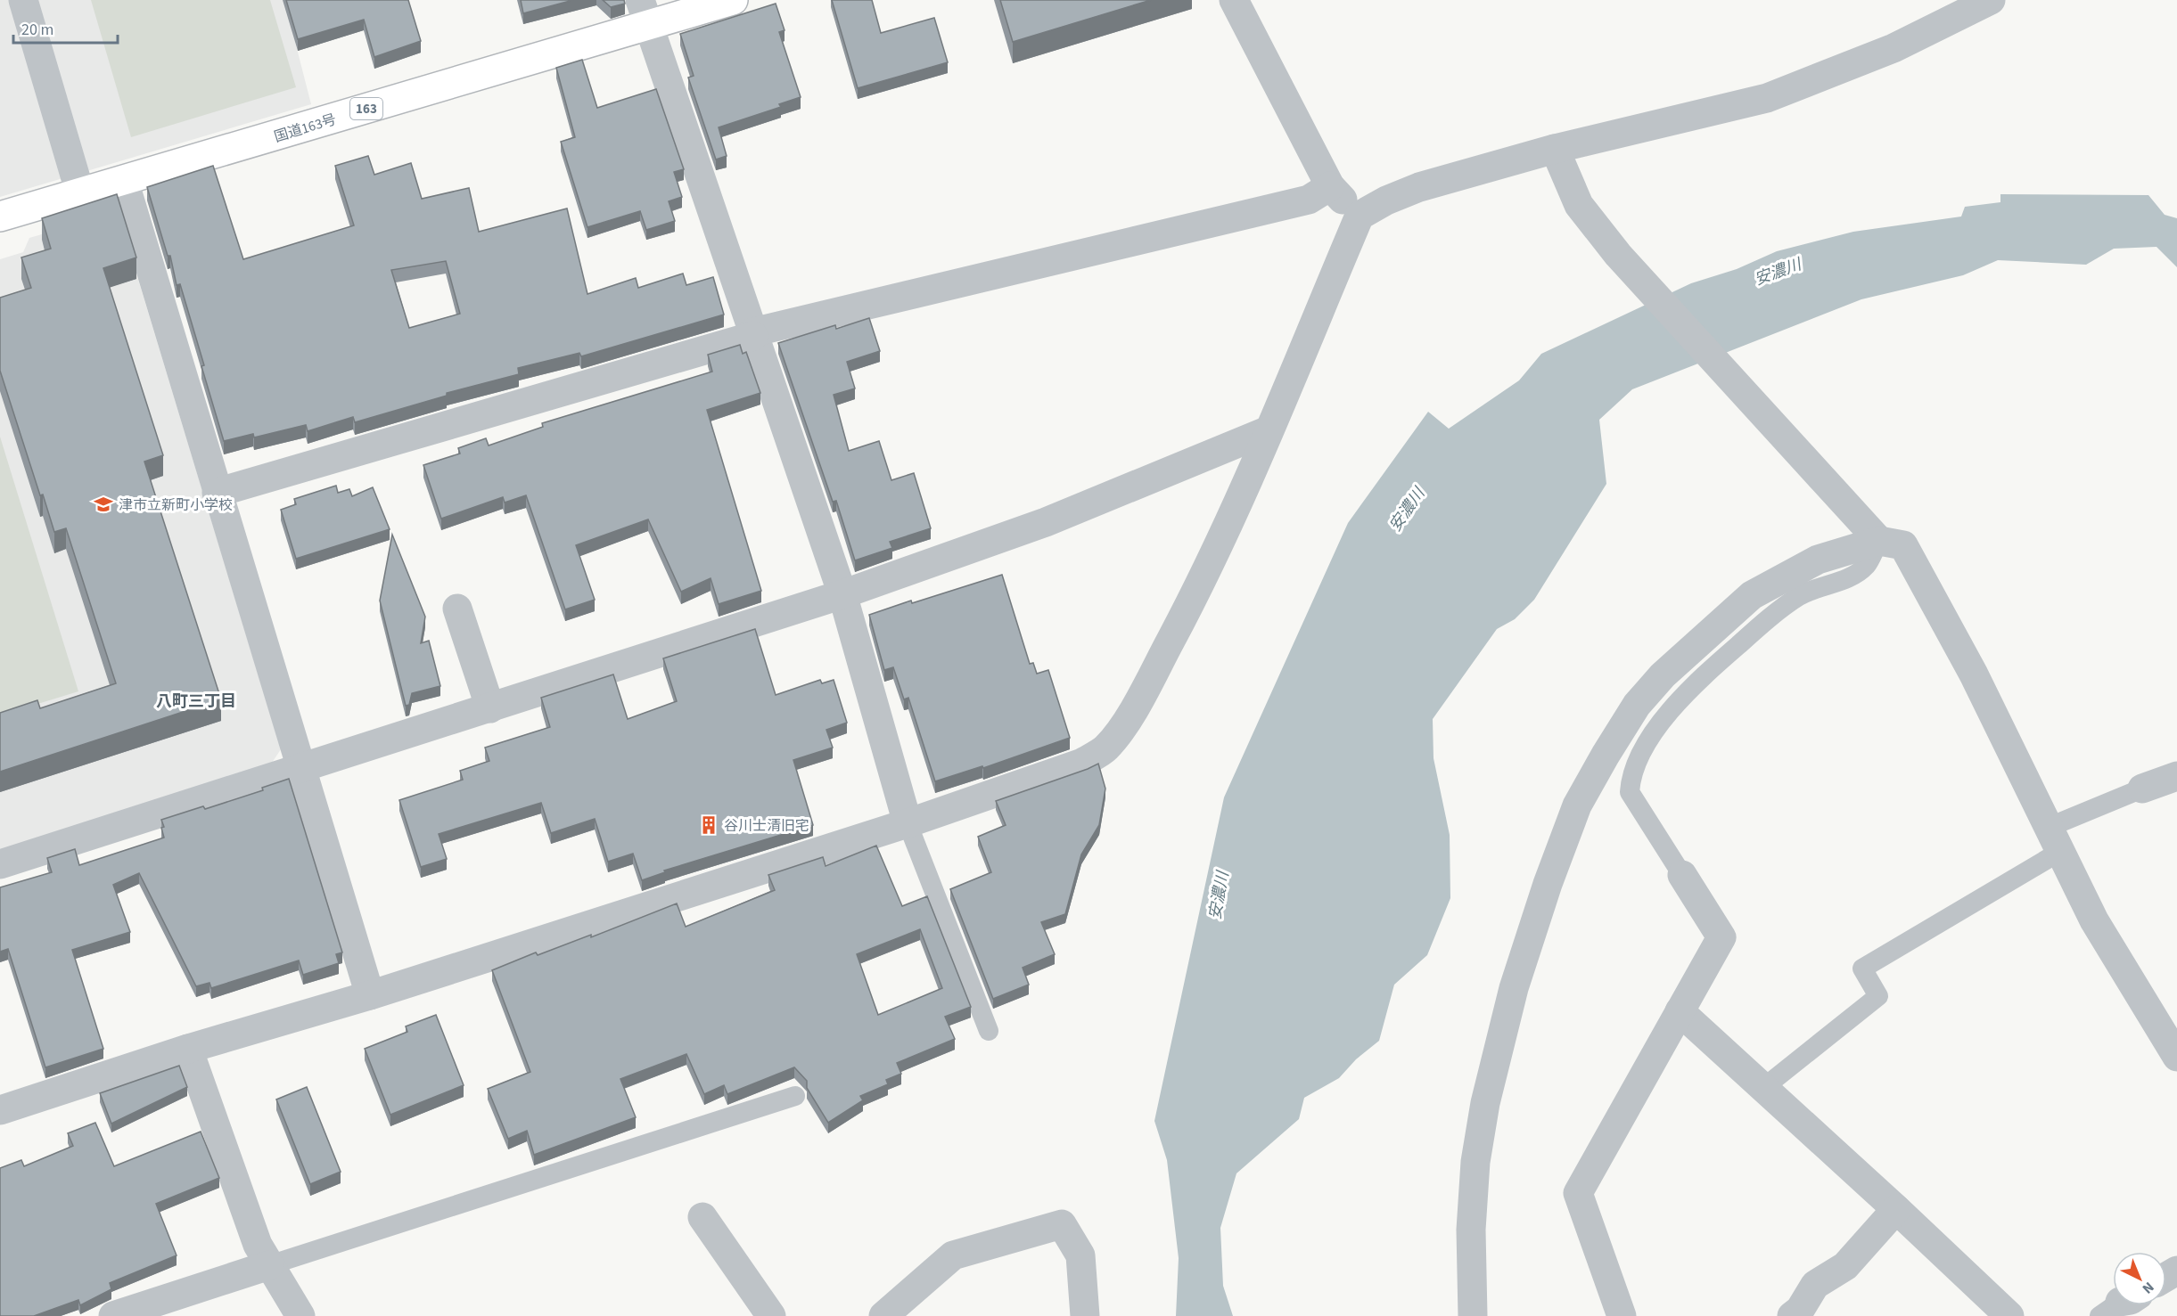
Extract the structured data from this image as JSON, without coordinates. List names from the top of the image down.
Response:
{
  "streets": {
    "highway": ["163", "国道163号"]
  },
  "districts": ["八町三丁目"],
  "water": ["安濃川"],
  "places": {
    "school or university": ["津市立新町小学校"],
    "building": ["谷川士清旧宅"]
  },
  "scale_bar": "20 m",
  "north": "bottom right"
}
